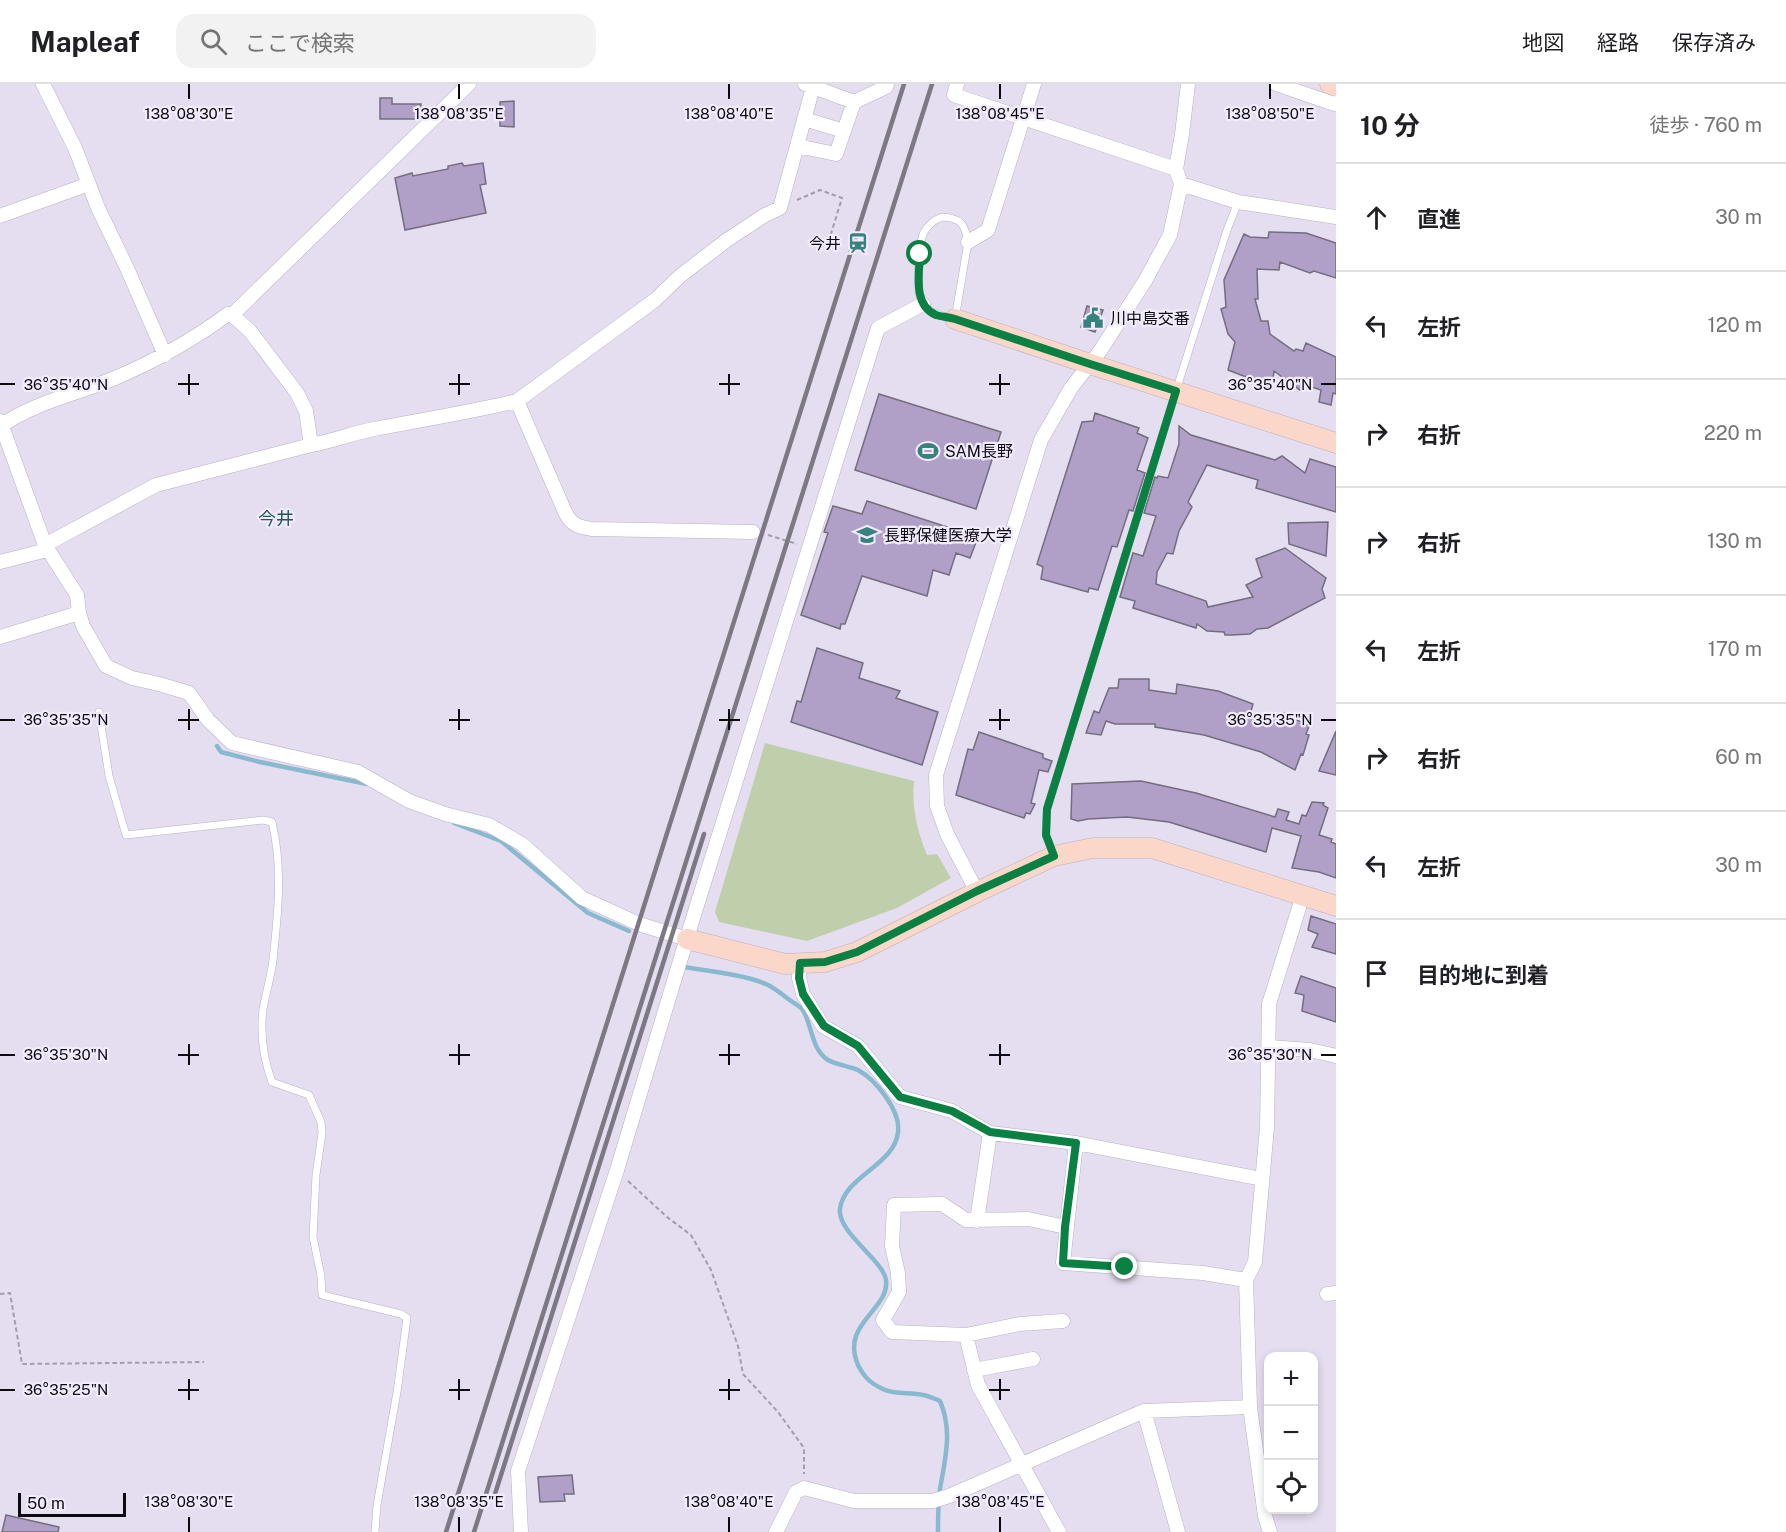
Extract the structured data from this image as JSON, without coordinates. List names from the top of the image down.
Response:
{
  "districts": ["今井"],
  "places": {
    "station": ["今井"],
    "public building": ["川中島交番"],
    "sports": ["SAM長野"],
    "school or university": ["長野保健医療大学"]
  },
  "scale_bar": "50 m",
  "page": {
    "header": "Mapleaf",
    "search": "ここで検索",
    "nav": ["地図", "経路", "保存済み"],
    "heading": ["10 分", "徒歩 · 760 m"],
    "list": [
      ["直進", "30 m"],
      ["左折", "120 m"],
      ["右折", "220 m"],
      ["右折", "130 m"],
      ["左折", "170 m"],
      ["右折", "60 m"],
      ["左折", "30 m"],
      "目的地に到着"
    ],
    "map_buttons": ["+", "−"],
    "scale": "50 m"
  },
  "coordinates": [
    "138°08'30\"E",
    "138°08'35\"E",
    "138°08'40\"E",
    "138°08'45\"E",
    "138°08'50\"E",
    "36°35'40\"N",
    "36°35'35\"N",
    "36°35'30\"N",
    "36°35'25\"N"
  ]
}
